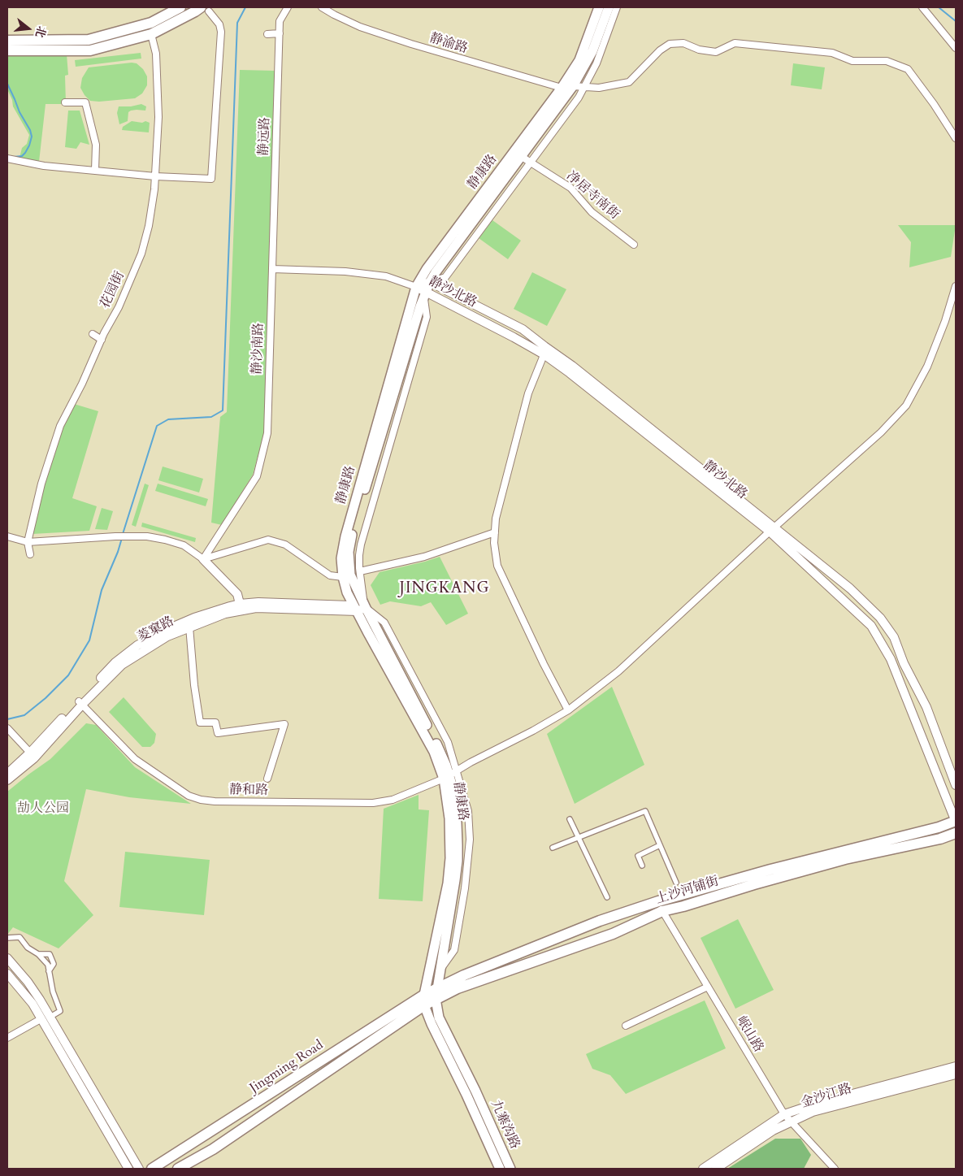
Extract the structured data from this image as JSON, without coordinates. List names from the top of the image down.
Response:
{
  "streets": {
    "main road": [
      "静康路",
      "上沙河铺街",
      "Jingming Road",
      "九寨沟路"
    ],
    "street": [
      "静渝路",
      "静远路",
      "净居寺南街",
      "花园街",
      "静沙北路",
      "静沙南路",
      "菱窠路",
      "静和路",
      "岷山路",
      "金沙江路"
    ]
  },
  "crossings": [
    ["静渝路", "静康路"],
    ["静远路", "静沙南路"],
    ["静康路", "净居寺南街"],
    ["静康路", "静沙北路"],
    ["静康路", "菱窠路"],
    ["静康路", "静和路"],
    ["静康路", "上沙河铺街"],
    ["静康路", "Jingming Road"],
    ["静康路", "九寨沟路"],
    ["静沙北路", "静和路"],
    ["静沙北路", "上沙河铺街"],
    ["菱窠路", "静和路"],
    ["上沙河铺街", "岷山路"],
    ["上沙河铺街", "Jingming Road"],
    ["岷山路", "金沙江路"]
  ],
  "districts": ["JINGKANG"],
  "parks": ["劼人公园"],
  "north": "right"
}
